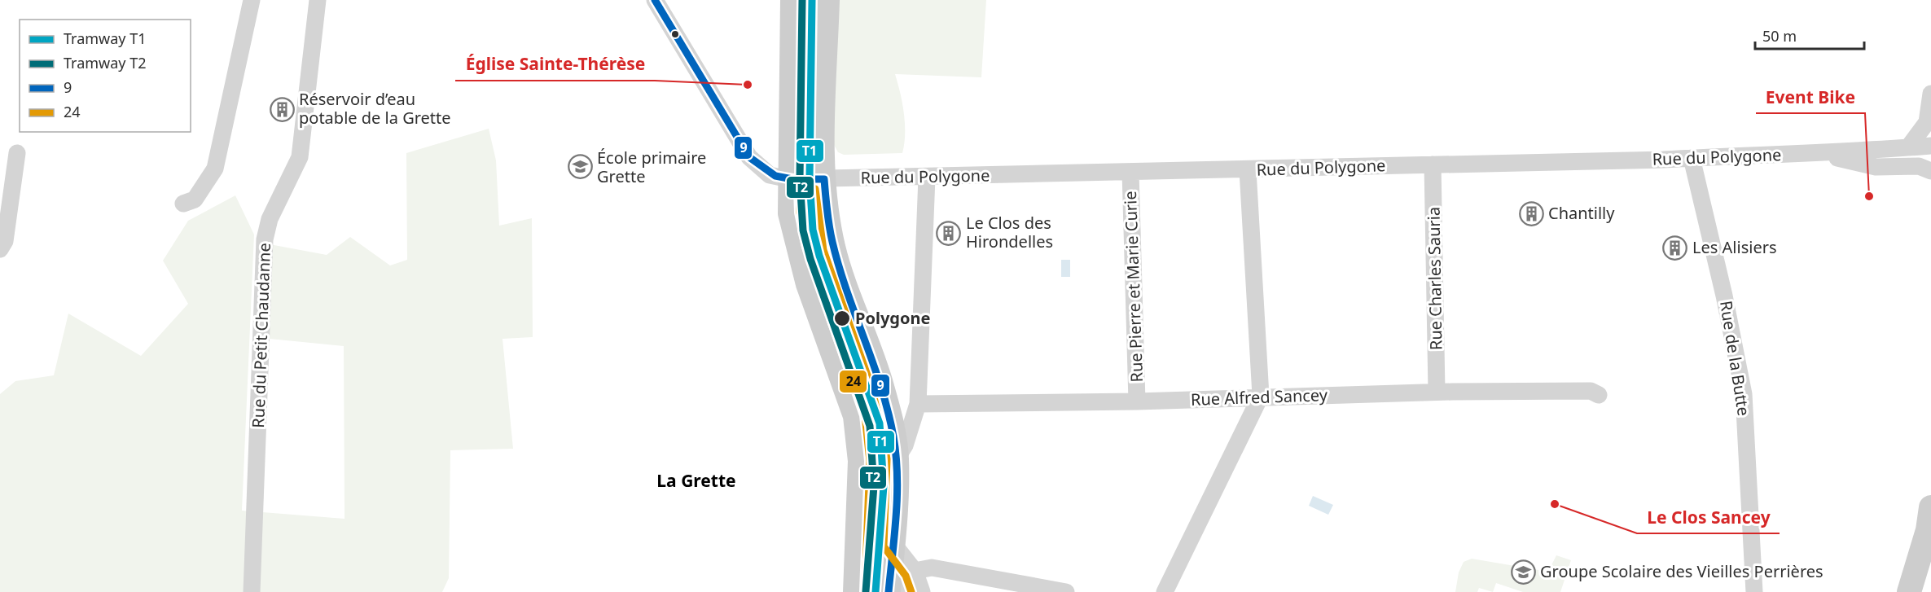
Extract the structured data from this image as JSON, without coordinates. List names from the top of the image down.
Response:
{
  "streets": {
    "street": [
      "Rue du Polygone",
      "Rue Charles Sauria",
      "Rue Pierre et Marie Curie",
      "Rue du Petit Chaudanne",
      "Rue de la Butte",
      "Rue Alfred Sancey"
    ]
  },
  "crossings": [
    ["Rue du Polygone", "Rue Charles Sauria"],
    ["Rue du Polygone", "Rue Pierre et Marie Curie"],
    ["Rue du Polygone", "Rue de la Butte"],
    ["Rue Charles Sauria", "Rue Alfred Sancey"],
    ["Rue Pierre et Marie Curie", "Rue Alfred Sancey"]
  ],
  "districts": ["La Grette"],
  "places": {
    "other": [
      "Église Sainte-Thérèse",
      "Event Bike",
      "Polygone",
      "Le Clos Sancey"
    ],
    "building": [
      "Réservoir d’eau potable de la Grette",
      "Chantilly",
      "Le Clos des Hirondelles",
      "Les Alisiers"
    ],
    "school or university": ["École primaire Grette", "Groupe Scolaire des Vieilles Perrières"]
  },
  "lines": [
    "tram line T1",
    "tram line T2",
    "transit line 9",
    "transit line 24"
  ],
  "legend": [
    "Tramway T1",
    "Tramway T2",
    "9",
    "24"
  ],
  "scale_bar": "50 m"
}
